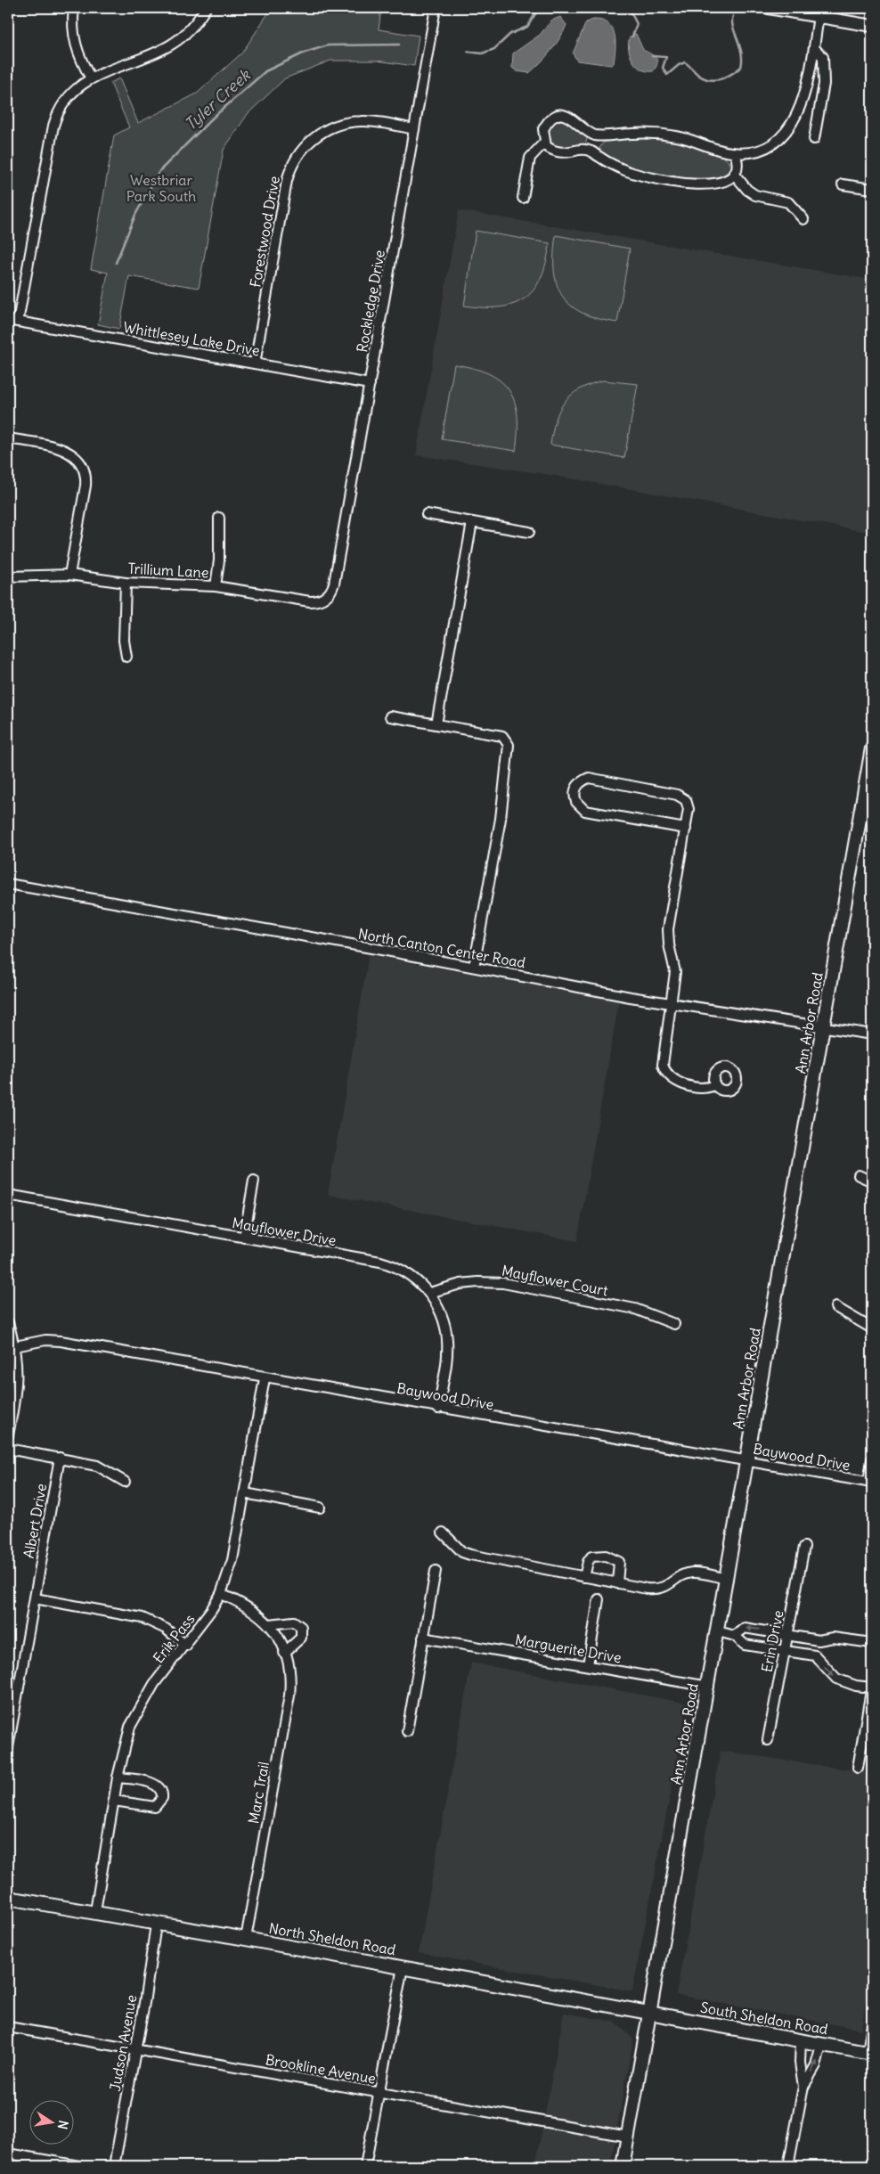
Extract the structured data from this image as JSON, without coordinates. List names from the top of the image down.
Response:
{
  "streets": {
    "main road": ["Ann Arbor Road", "North Sheldon Road", "South Sheldon Road"],
    "street": [
      "Forestwood Drive",
      "Rockledge Drive",
      "Whittlesey Lake Drive",
      "Trillium Lane",
      "North Canton Center Road",
      "Mayflower Drive",
      "Mayflower Court",
      "Baywood Drive",
      "Albert Drive",
      "Erik Pass",
      "Erin Drive",
      "Marguerite Drive",
      "Marc Trail",
      "Judson Avenue",
      "Brookline Avenue"
    ]
  },
  "crossings": [
    ["Forestwood Drive", "Rockledge Drive"],
    ["Forestwood Drive", "Whittlesey Lake Drive"],
    ["Rockledge Drive", "Whittlesey Lake Drive"],
    ["Rockledge Drive", "Trillium Lane"],
    ["North Canton Center Road", "Ann Arbor Road"],
    ["Ann Arbor Road", "Baywood Drive"],
    ["Ann Arbor Road", "Marguerite Drive"],
    ["Ann Arbor Road", "North Sheldon Road"],
    ["Ann Arbor Road", "South Sheldon Road"],
    ["Ann Arbor Road", "Brookline Avenue"],
    ["Mayflower Drive", "Mayflower Court"],
    ["Mayflower Drive", "Baywood Drive"],
    ["Baywood Drive", "Erik Pass"],
    ["Erik Pass", "Marc Trail"],
    ["Erik Pass", "North Sheldon Road"],
    ["Marc Trail", "North Sheldon Road"],
    ["North Sheldon Road", "South Sheldon Road"],
    ["North Sheldon Road", "Judson Avenue"],
    ["Judson Avenue", "Brookline Avenue"]
  ],
  "water": ["Tyler Creek"],
  "parks": ["Westbriar Park South"],
  "north": "right"
}
